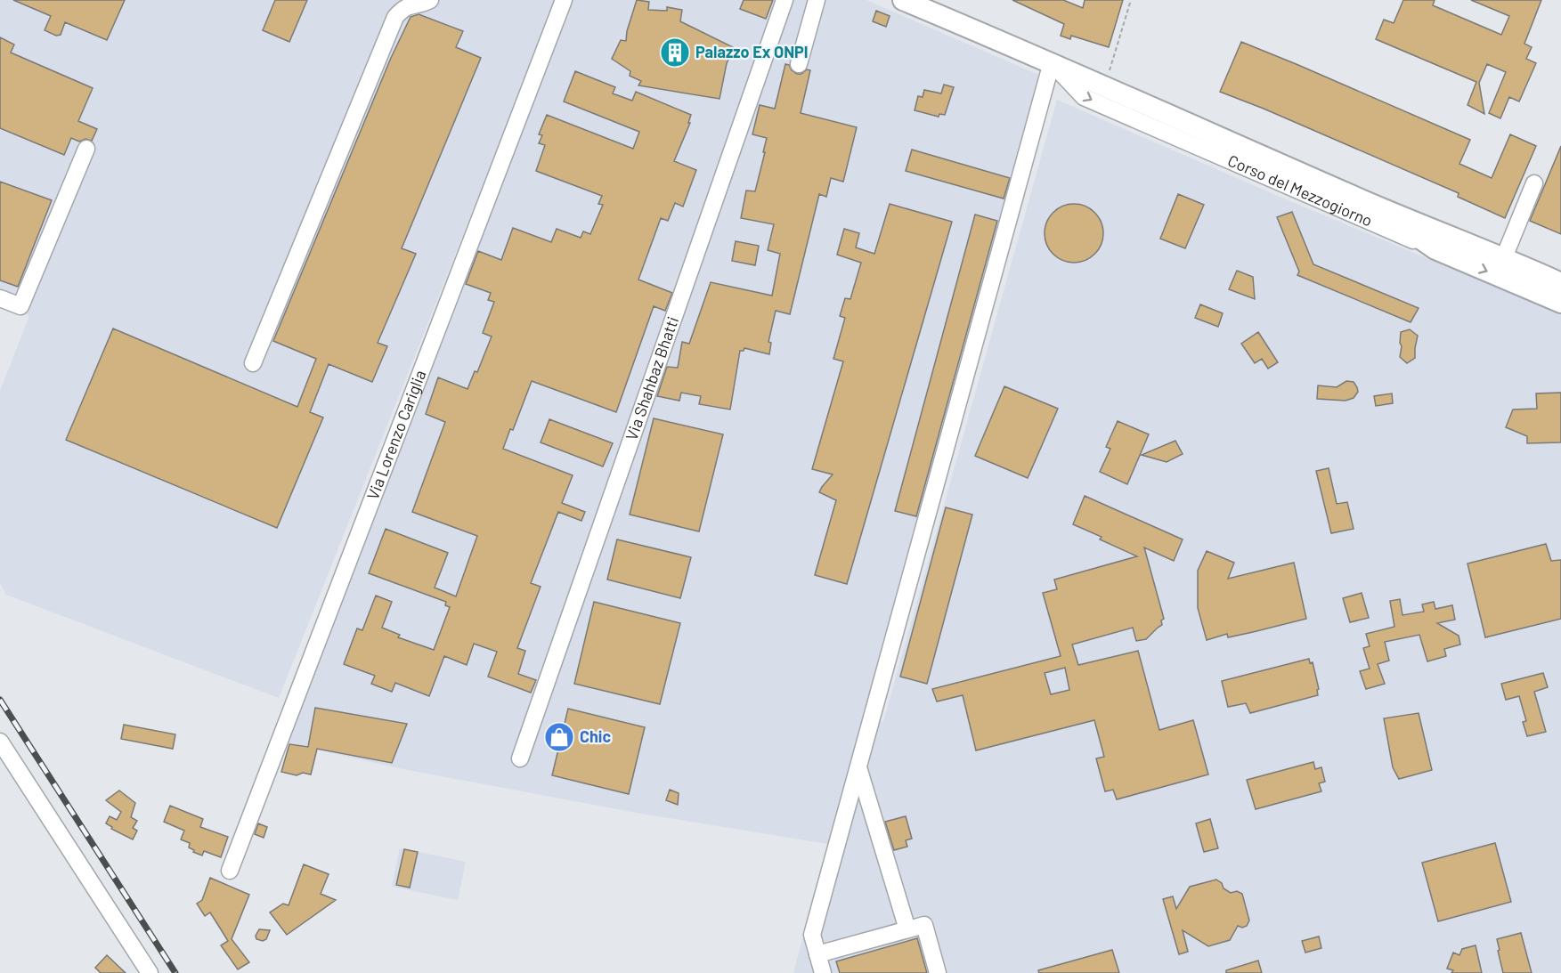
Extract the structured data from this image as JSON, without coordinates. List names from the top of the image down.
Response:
{
  "streets": {
    "main road": ["Corso del Mezzogiorno"],
    "street": ["Via Shahbaz Bhatti", "Via Lorenzo Cariglia"]
  },
  "places": {
    "building": ["Palazzo Ex ONPI"],
    "shop": ["Chic"]
  }
}
